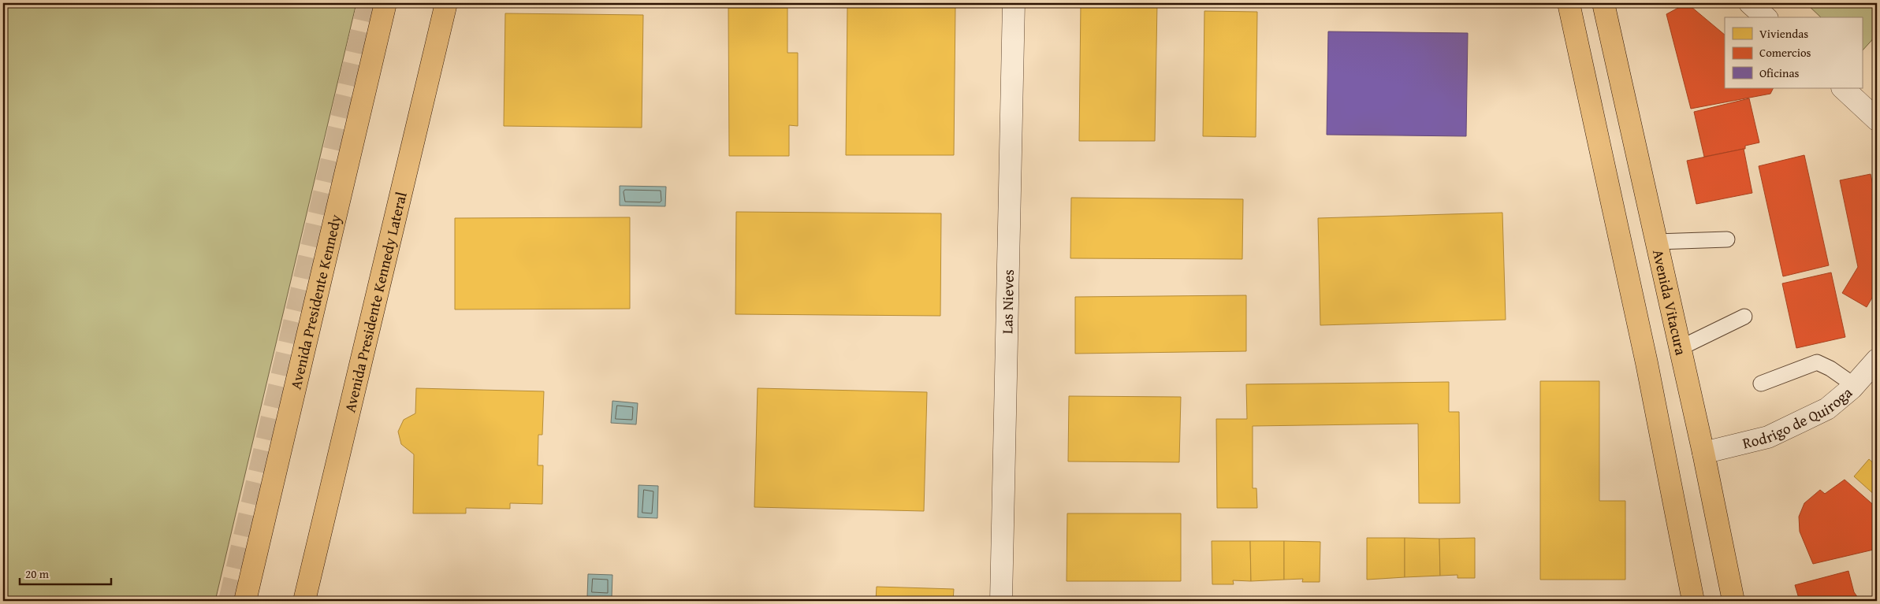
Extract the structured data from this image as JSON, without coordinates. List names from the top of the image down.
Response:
{
  "streets": {
    "main road": ["Avenida Vitacura", "Avenida Presidente Kennedy", "Avenida Presidente Kennedy Lateral"],
    "street": ["Las Nieves", "Rodrigo de Quiroga"]
  },
  "crossings": [
    ["Avenida Vitacura", "Rodrigo de Quiroga"]
  ],
  "legend": ["Viviendas", "Comercios", "Oficinas"],
  "scale_bar": "20 m"
}
